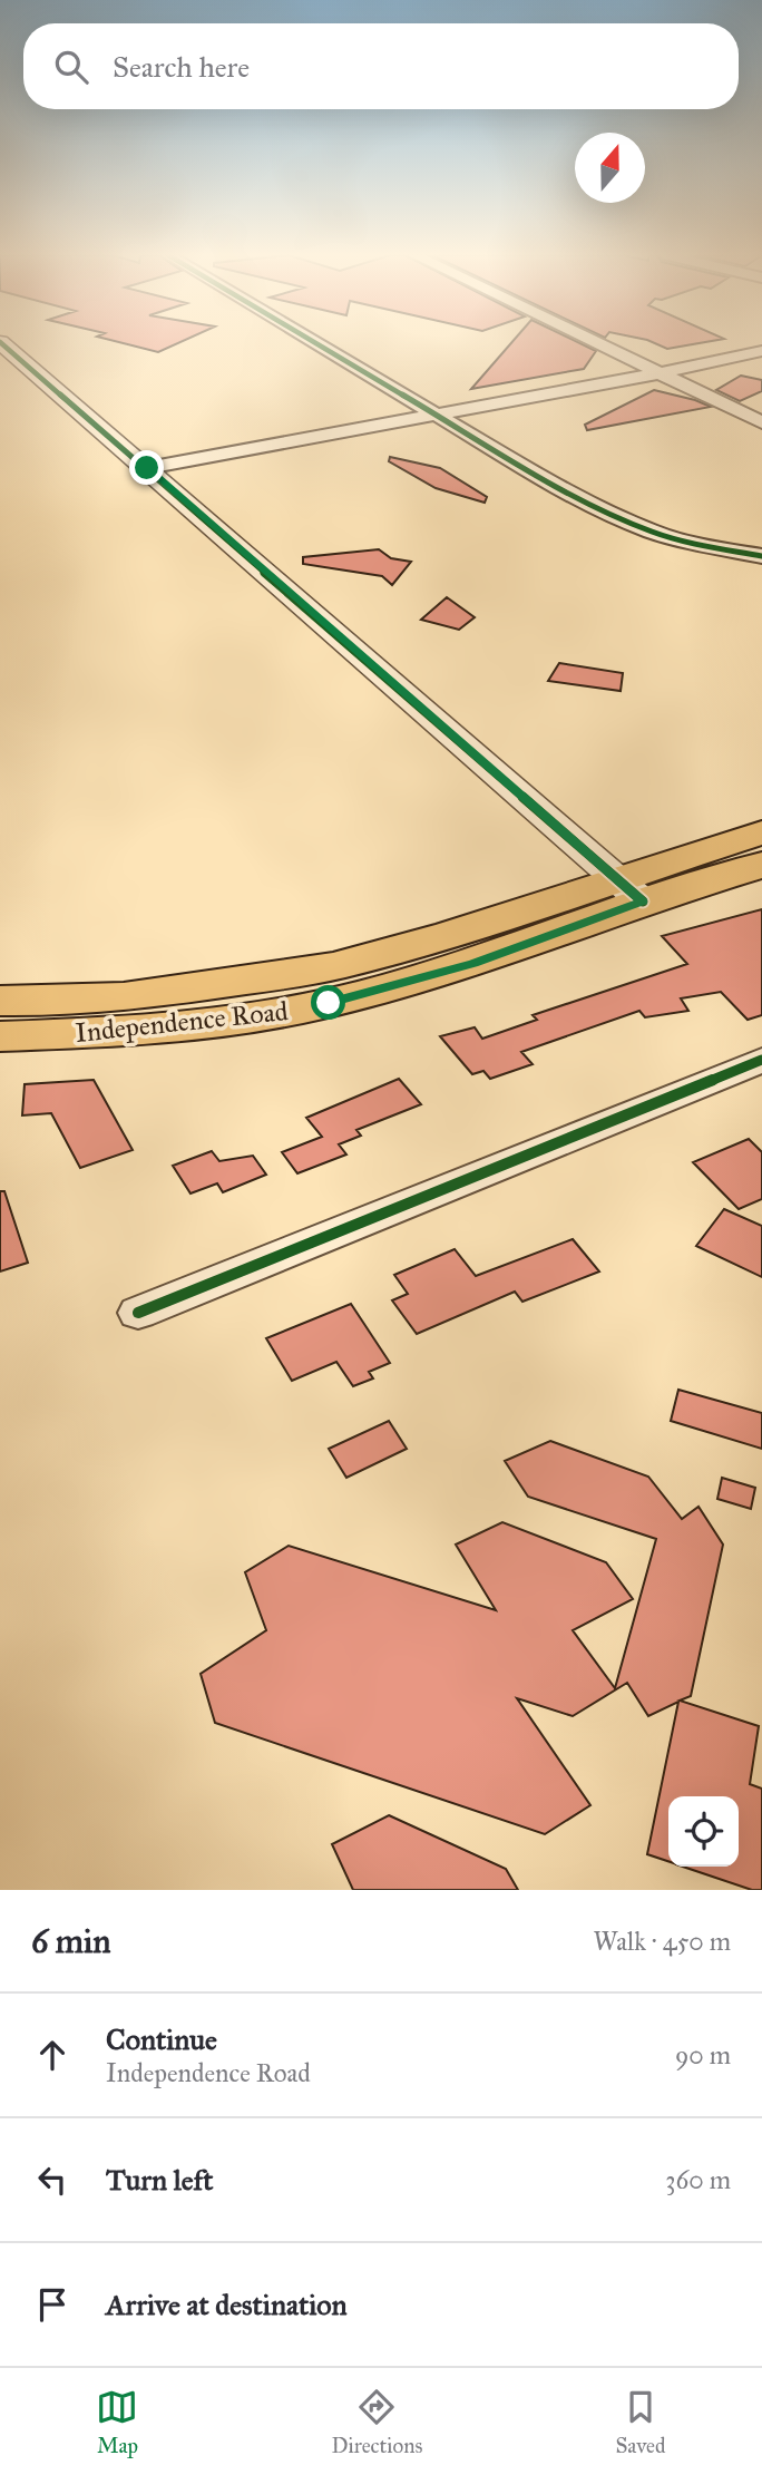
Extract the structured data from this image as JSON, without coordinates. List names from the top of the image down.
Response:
{
  "streets": {
    "main road": ["Independence Road"]
  },
  "north": "top",
  "page": {
    "search": "Search here",
    "heading": ["6 min", "Walk · 450 m"],
    "list": [
      ["Continue", "Independence Road", "90 m"],
      ["Turn left", "360 m"],
      "Arrive at destination"
    ],
    "nav": ["Map", "Directions", "Saved"]
  }
}
